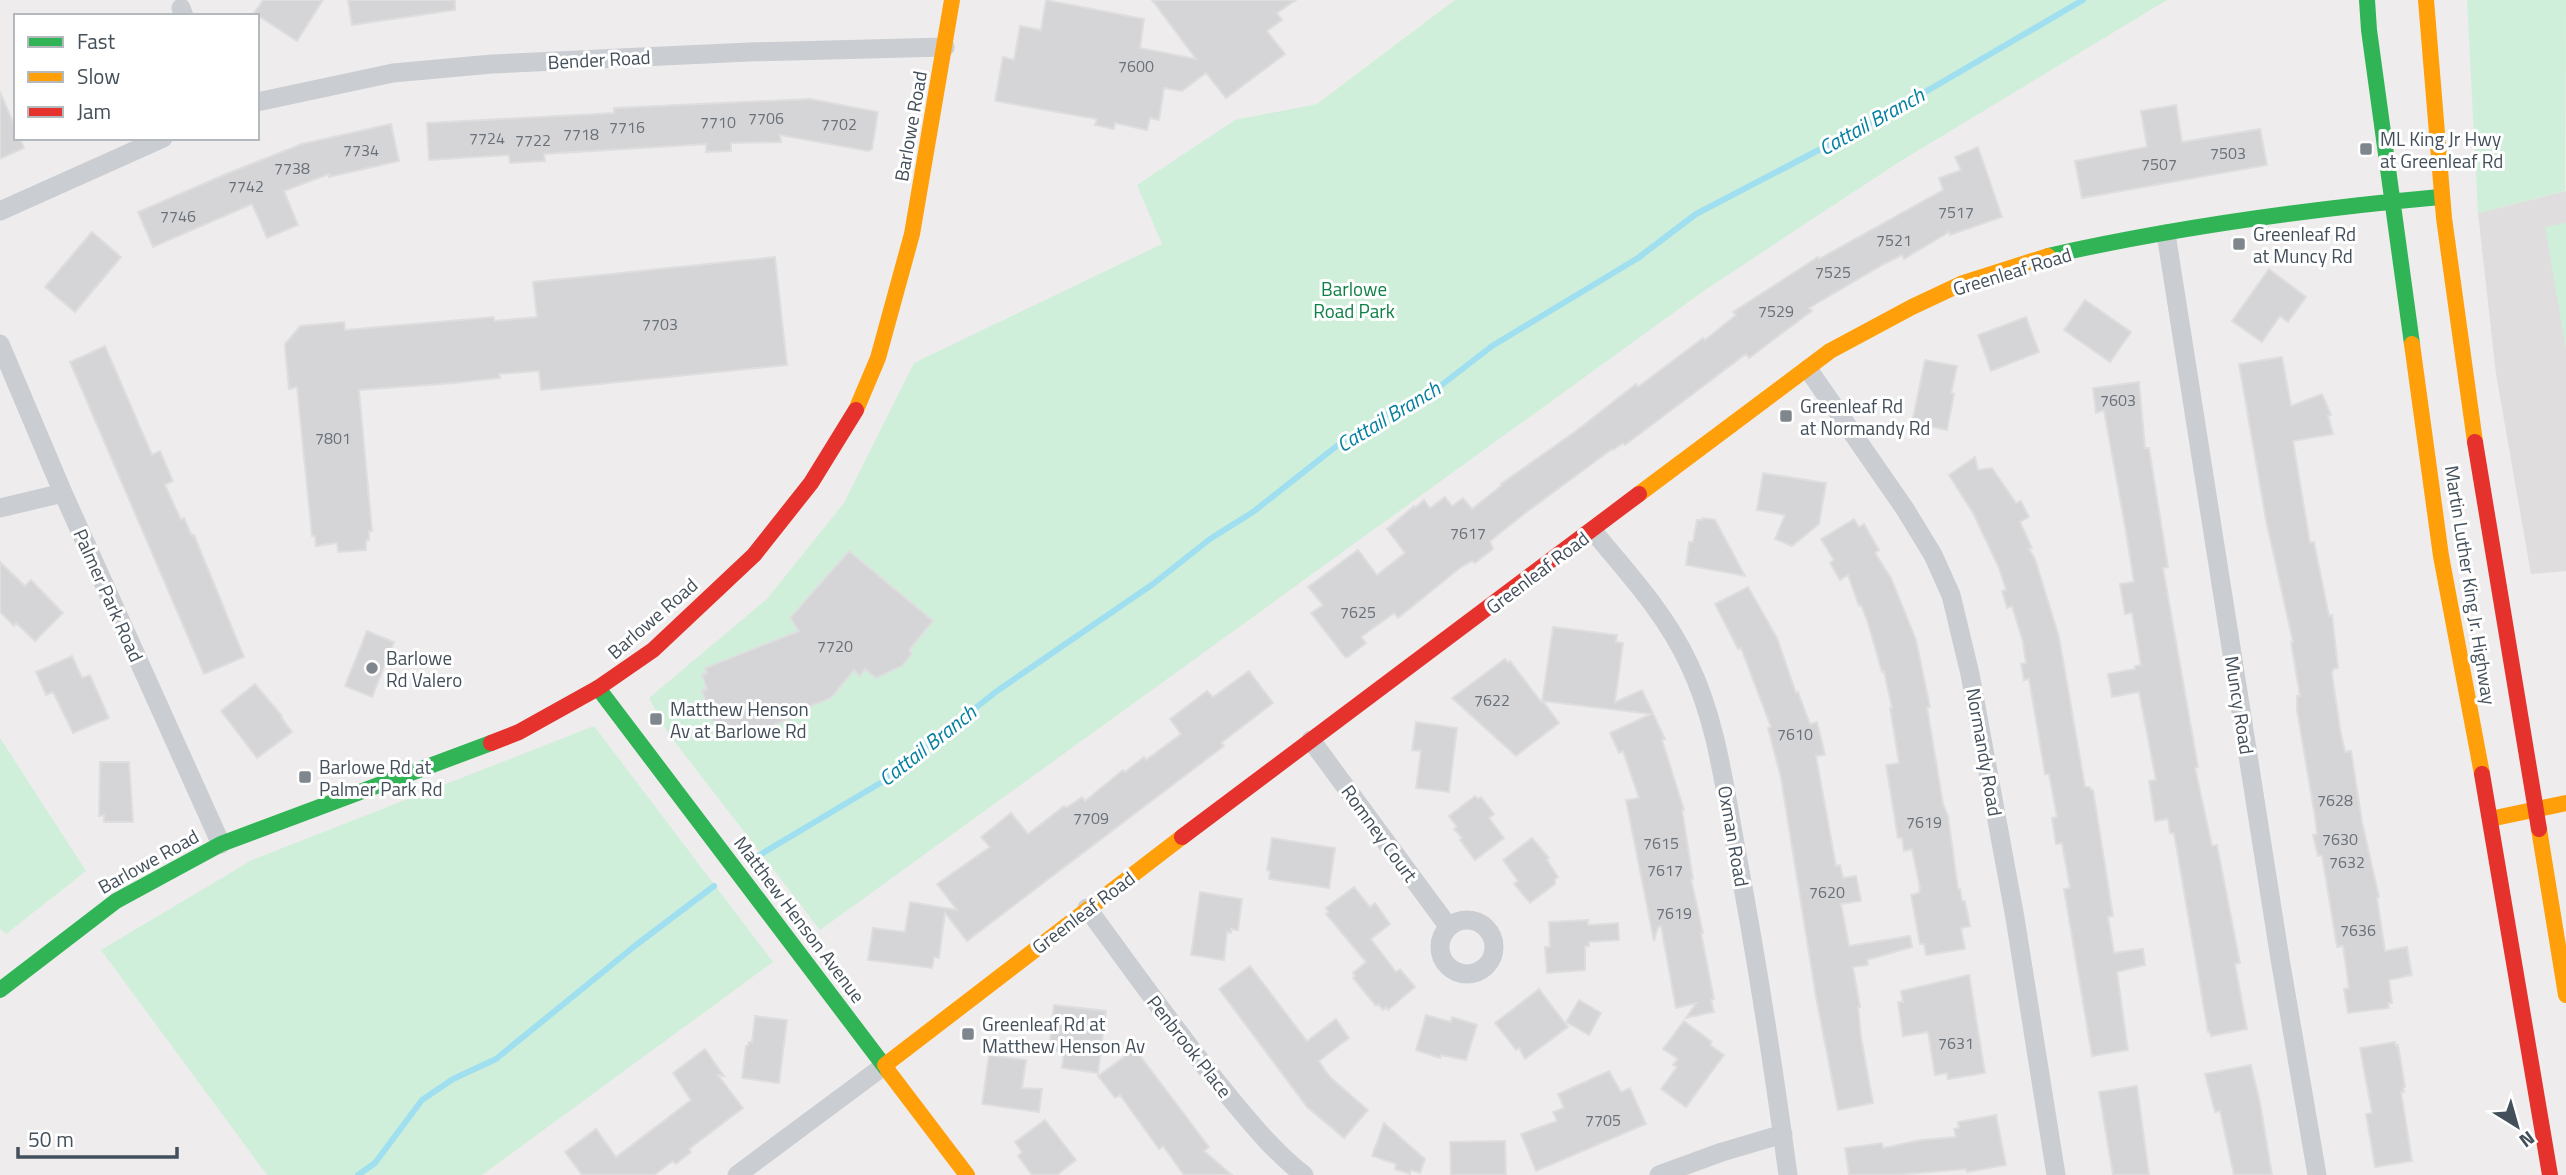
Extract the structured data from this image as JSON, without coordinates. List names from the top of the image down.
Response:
{
  "streets": {
    "street": [
      "Bender Road",
      "Barlowe Road",
      "Greenleaf Road",
      "Martin Luther King Jr. Highway",
      "Palmer Park Road",
      "Muncy Road",
      "Normandy Road",
      "Romney Court",
      "Oxman Road",
      "Matthew Henson Avenue",
      "Penbrook Place"
    ]
  },
  "crossings": [
    ["Bender Road", "Barlowe Road"],
    ["Barlowe Road", "Palmer Park Road"],
    ["Barlowe Road", "Matthew Henson Avenue"],
    ["Greenleaf Road", "Martin Luther King Jr. Highway"],
    ["Greenleaf Road", "Muncy Road"],
    ["Greenleaf Road", "Normandy Road"],
    ["Greenleaf Road", "Romney Court"],
    ["Greenleaf Road", "Oxman Road"],
    ["Greenleaf Road", "Matthew Henson Avenue"],
    ["Greenleaf Road", "Penbrook Place"]
  ],
  "water": ["Cattail Branch"],
  "parks": ["Barlowe Road Park"],
  "places": {
    "transit": [
      "ML King Jr Hwy at Greenleaf Rd",
      "Greenleaf Rd at Muncy Rd",
      "Greenleaf Rd at Normandy Rd",
      "Matthew Henson Av at Barlowe Rd",
      "Barlowe Rd at Palmer Park Rd",
      "Greenleaf Rd at Matthew Henson Av"
    ],
    "other": ["Barlowe Rd Valero"]
  },
  "house_numbers": [
    "7600",
    "7706",
    "7710",
    "7702",
    "7716",
    "7718",
    "7724",
    "7722",
    "7734",
    "7503",
    "7507",
    "7738",
    "7742",
    "7517",
    "7746",
    "7521",
    "7525",
    "7529",
    "7703",
    "7603",
    "7801",
    "7617",
    "7625",
    "7720",
    "7622",
    "7610",
    "7628",
    "7709",
    "7619",
    "7630",
    "7615",
    "7632",
    "7617",
    "7620",
    "7619",
    "7636",
    "7631",
    "7705"
  ],
  "legend": ["Fast", "Slow", "Jam"],
  "scale_bar": "50 m",
  "north": "bottom right"
}
